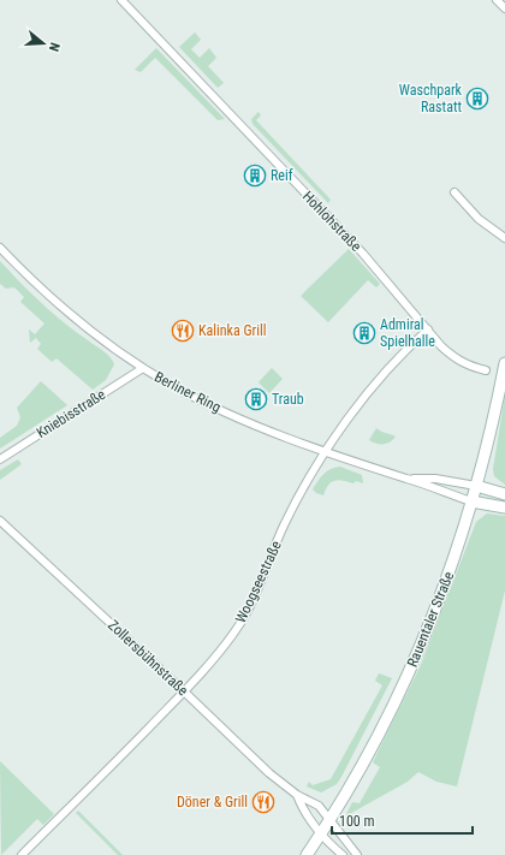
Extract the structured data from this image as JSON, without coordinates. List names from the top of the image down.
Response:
{
  "streets": {
    "street": [
      "Hohlohstraße",
      "Berliner Ring",
      "Kniebisstraße",
      "Woogseestraße",
      "Rauentaler Straße",
      "Zollersbühnstraße"
    ]
  },
  "crossings": [
    ["Hohlohstraße", "Woogseestraße"],
    ["Berliner Ring", "Kniebisstraße"],
    ["Berliner Ring", "Woogseestraße"],
    ["Berliner Ring", "Rauentaler Straße"],
    ["Woogseestraße", "Zollersbühnstraße"],
    ["Rauentaler Straße", "Zollersbühnstraße"]
  ],
  "places": {
    "building": [
      "Waschpark Rastatt",
      "Reif",
      "Admiral Spielhalle",
      "Traub"
    ],
    "restaurant": ["Kalinka Grill", "Döner & Grill"]
  },
  "scale_bar": "100 m",
  "north": "right"
}
